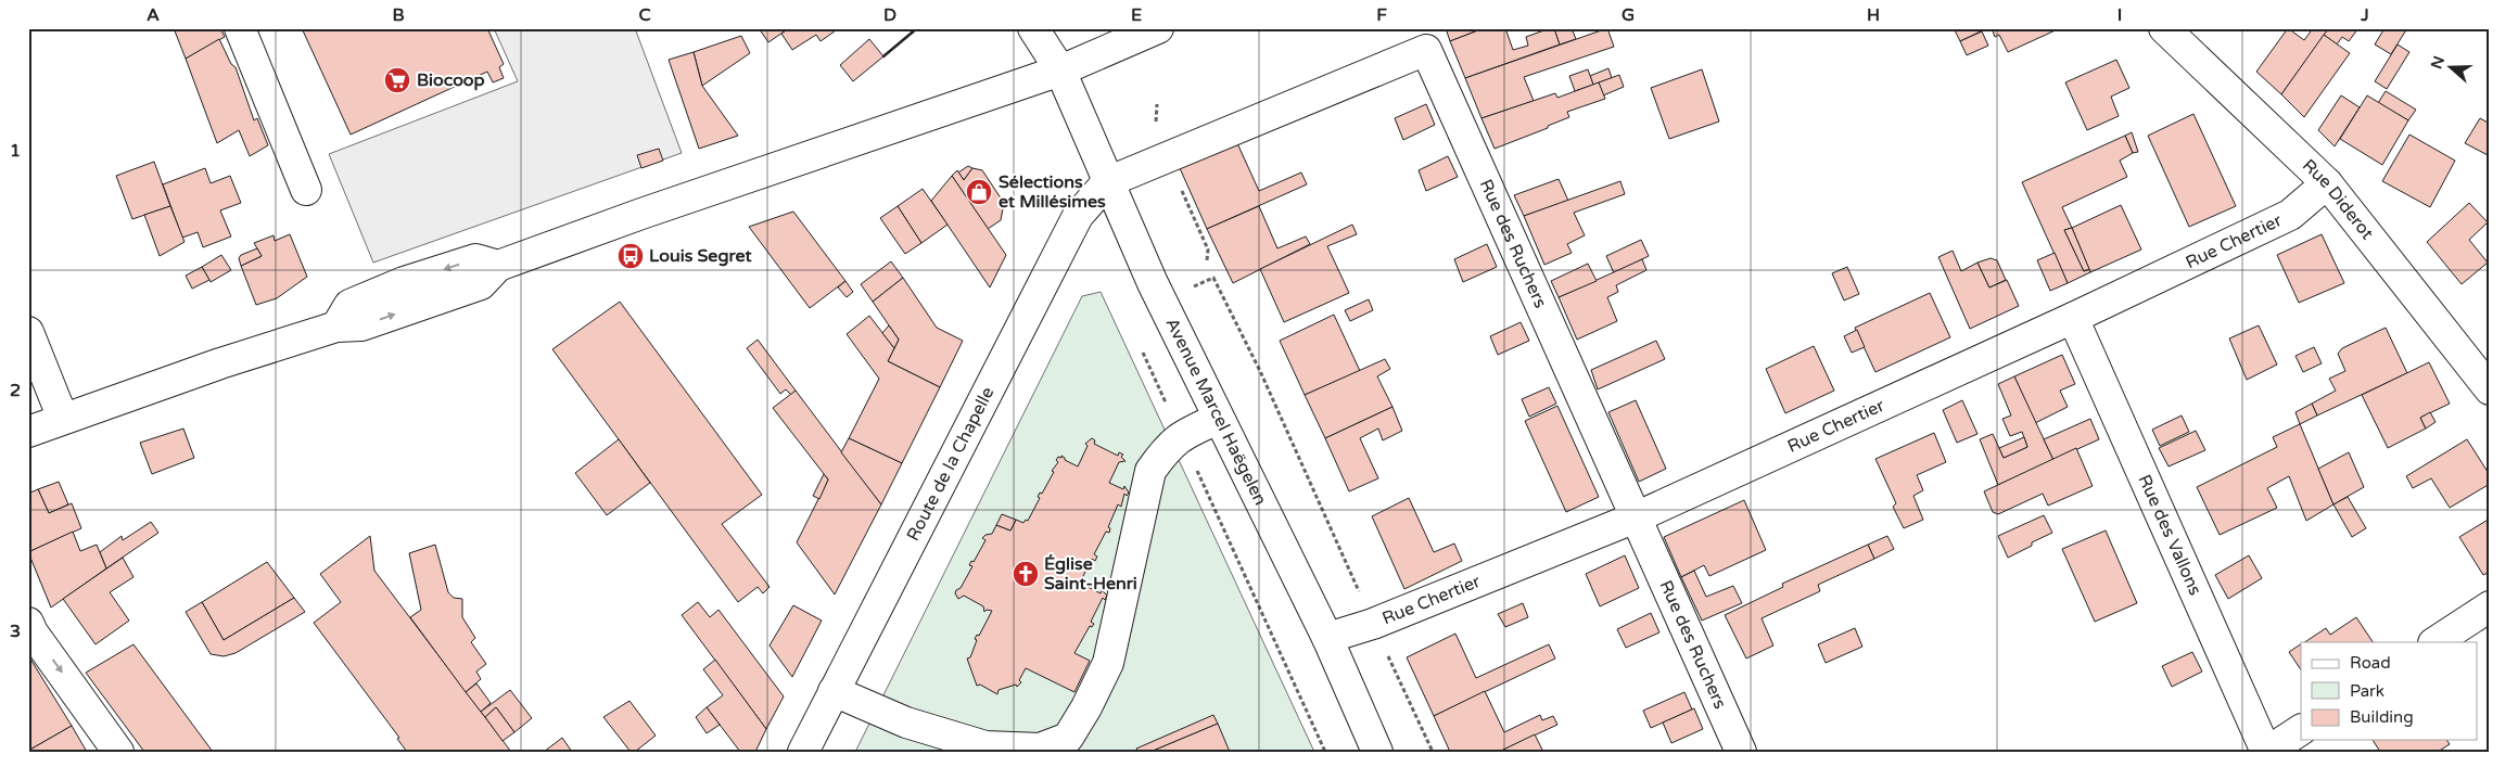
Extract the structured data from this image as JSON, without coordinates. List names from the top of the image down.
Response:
{
  "streets": {
    "street": [
      "Rue Diderot",
      "Rue Chertier",
      "Rue des Ruchers",
      "Avenue Marcel Haëgelen",
      "Route de la Chapelle",
      "Rue des Vallons"
    ]
  },
  "crossings": [
    ["Rue Diderot", "Rue Chertier"],
    ["Rue Chertier", "Rue des Ruchers"],
    ["Rue Chertier", "Avenue Marcel Haëgelen"],
    ["Rue Chertier", "Rue des Vallons"],
    ["Rue des Ruchers", "Avenue Marcel Haëgelen"],
    ["Rue des Ruchers", "Route de la Chapelle"],
    ["Avenue Marcel Haëgelen", "Route de la Chapelle"]
  ],
  "places": {
    "supermarket": ["Biocoop"],
    "shop": ["Sélections et Millésimes"],
    "bus stop": ["Louis Segret"],
    "church": ["Église Saint-Henri"]
  },
  "legend": ["Road", "Park", "Building"],
  "north": "left",
  "grid": {
    "columns": [
      "A",
      "B",
      "C",
      "D",
      "E",
      "F",
      "G",
      "H",
      "I",
      "J"
    ],
    "rows": ["1", "2", "3"]
  }
}
